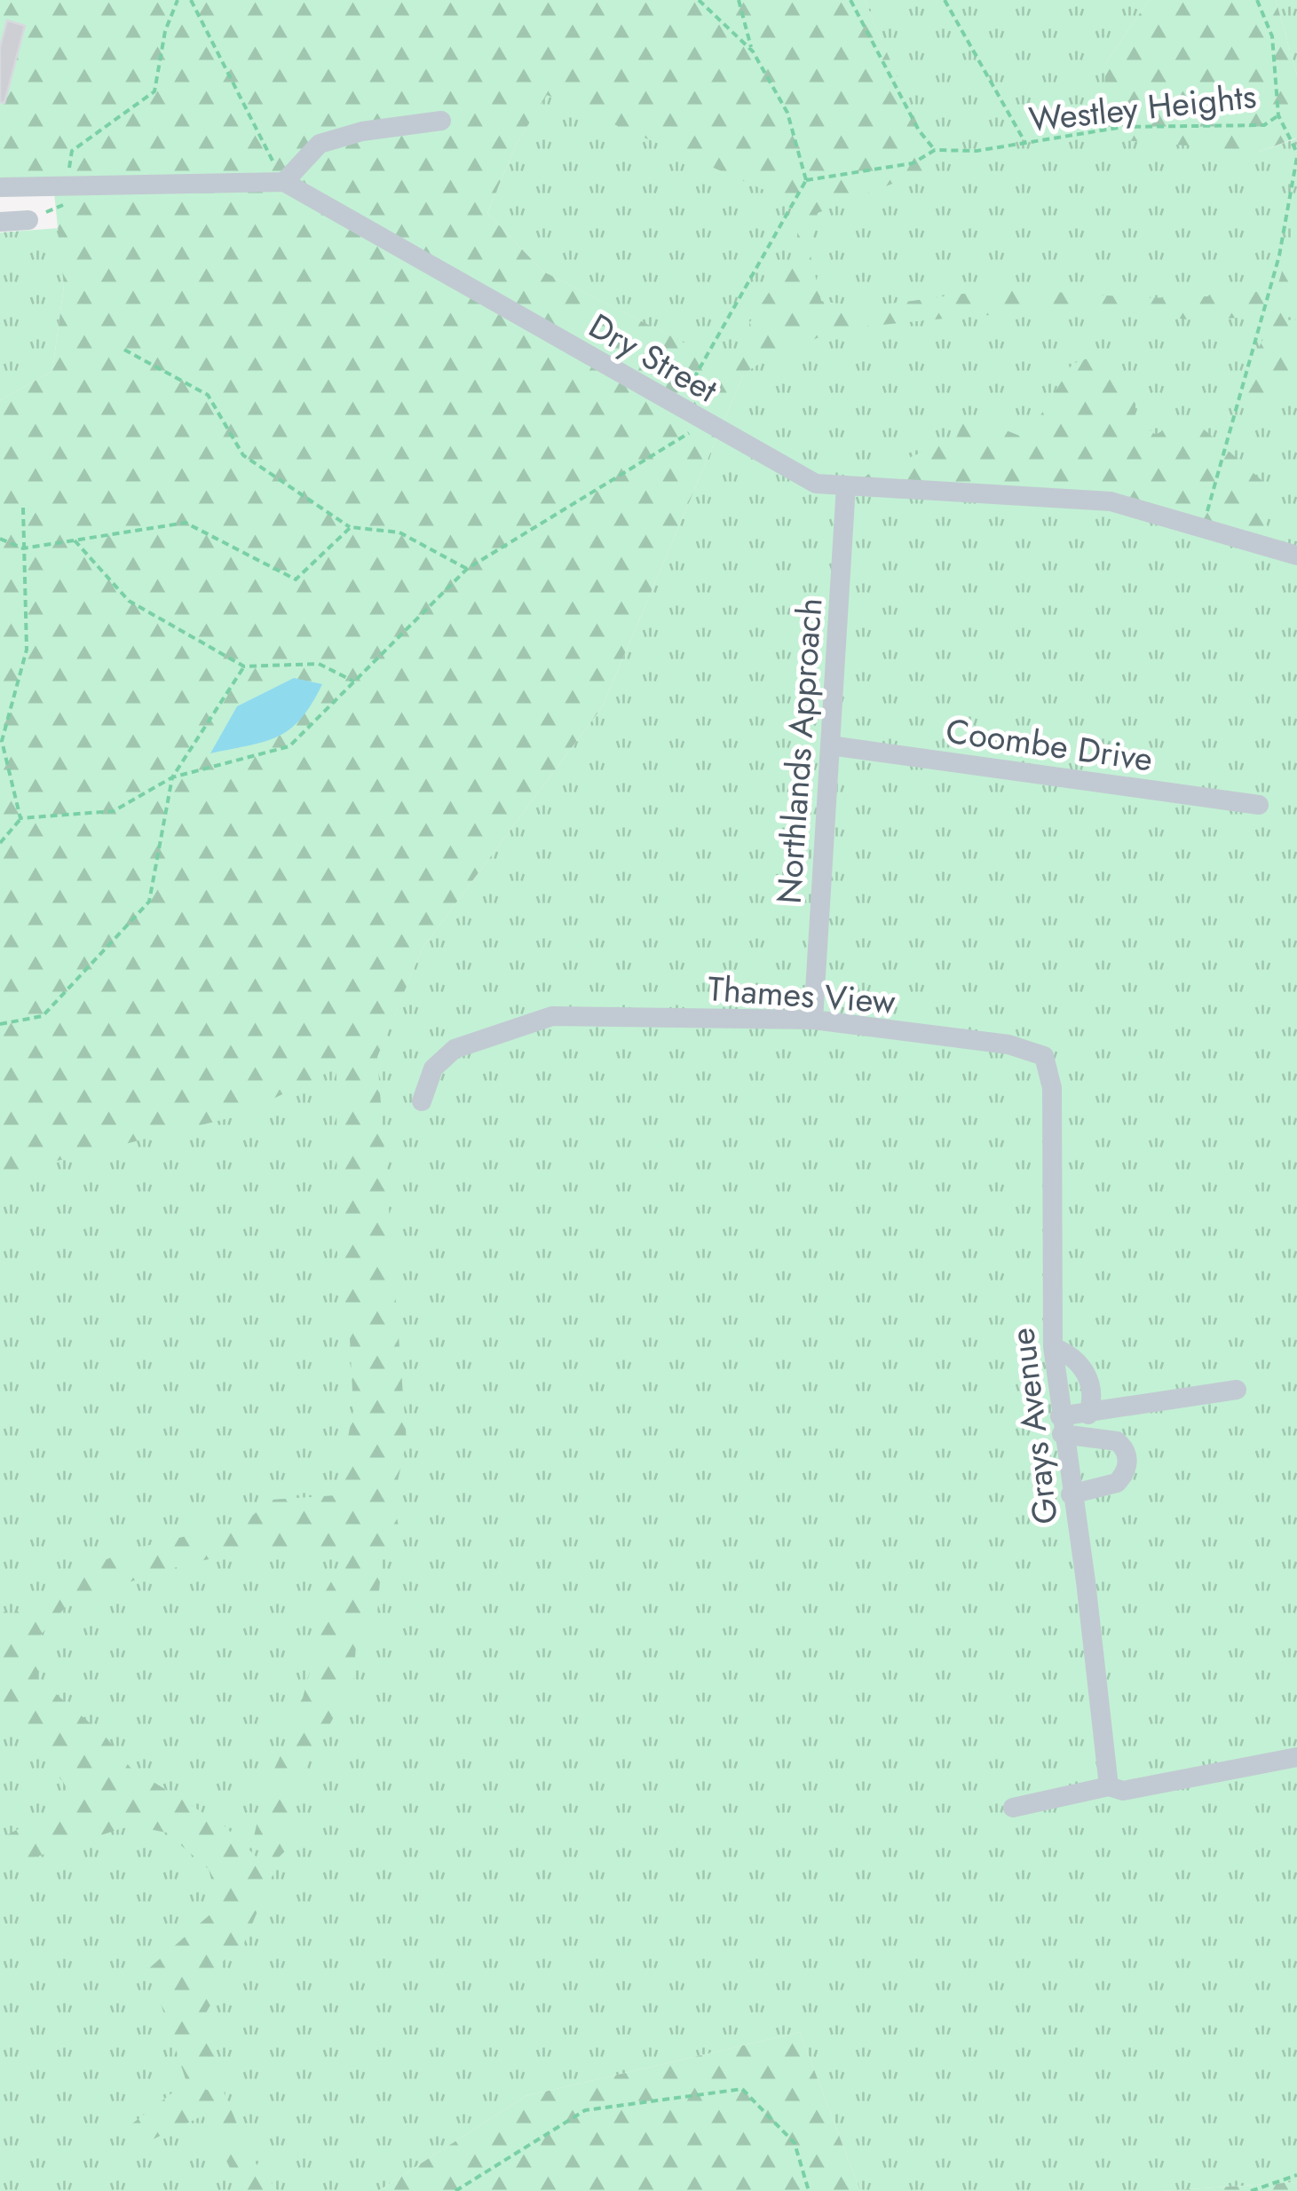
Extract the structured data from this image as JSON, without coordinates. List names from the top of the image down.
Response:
{
  "streets": {
    "street": [
      "Dry Street",
      "Coombe Drive",
      "Northlands Approach",
      "Thames View",
      "Grays Avenue"
    ],
    "path": ["Westley Heights"]
  },
  "crossings": [
    ["Westley Heights", "Dry Street"],
    ["Dry Street", "Northlands Approach"],
    ["Coombe Drive", "Northlands Approach"],
    ["Northlands Approach", "Thames View"],
    ["Thames View", "Grays Avenue"]
  ]
}
